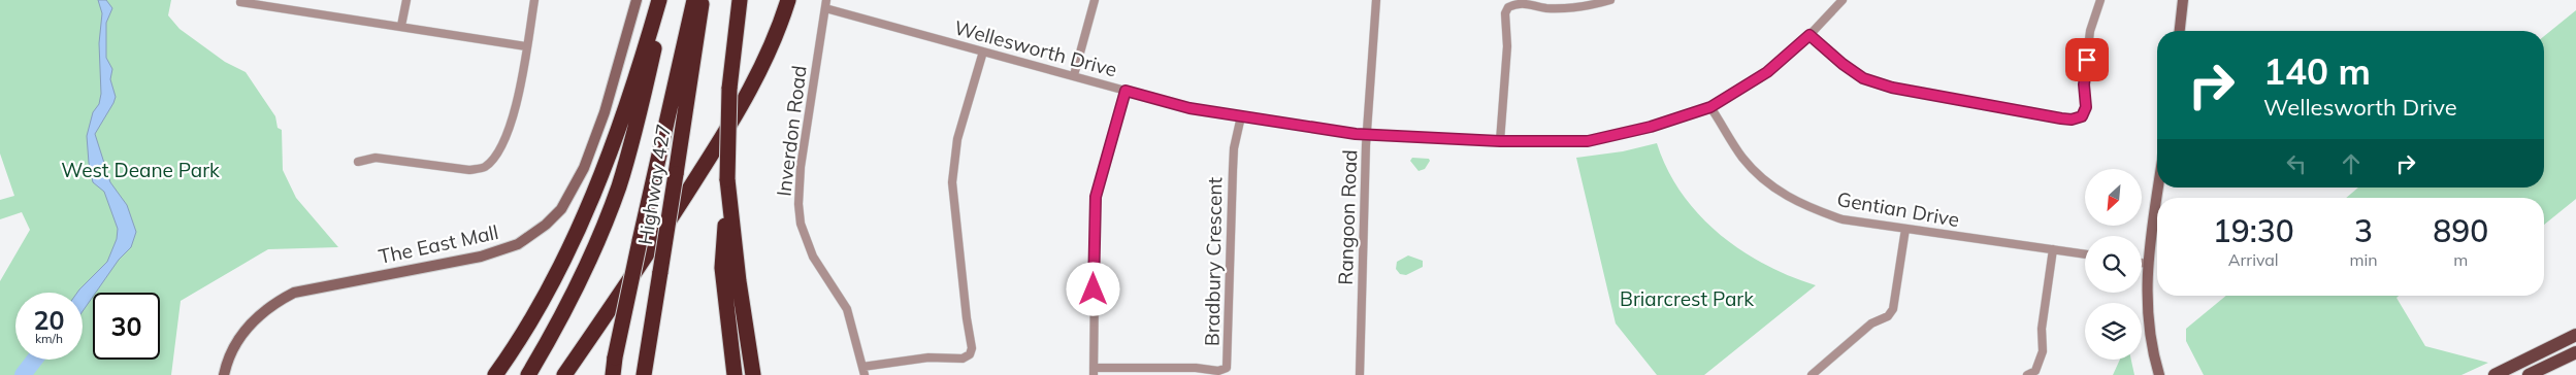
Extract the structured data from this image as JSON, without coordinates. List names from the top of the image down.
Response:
{
  "streets": {
    "highway": ["Highway 427"],
    "main road": ["The East Mall"],
    "street": [
      "Wellesworth Drive",
      "Inverdon Road",
      "Gentian Drive",
      "Rangoon Road",
      "Bradbury Crescent"
    ]
  },
  "crossings": [
    ["Wellesworth Drive", "Inverdon Road"],
    ["Wellesworth Drive", "Gentian Drive"],
    ["Wellesworth Drive", "Rangoon Road"],
    ["Wellesworth Drive", "Bradbury Crescent"]
  ],
  "parks": ["West Deane Park", "Briarcrest Park"],
  "north": "bottom left",
  "page": {
    "turn": ["140 m", "Wellesworth Drive"],
    "eta": [
      "19:30",
      "Arrival",
      "3",
      "min",
      "890",
      "m"
    ],
    "speed": "20 km/h",
    "limit": "30"
  }
}
